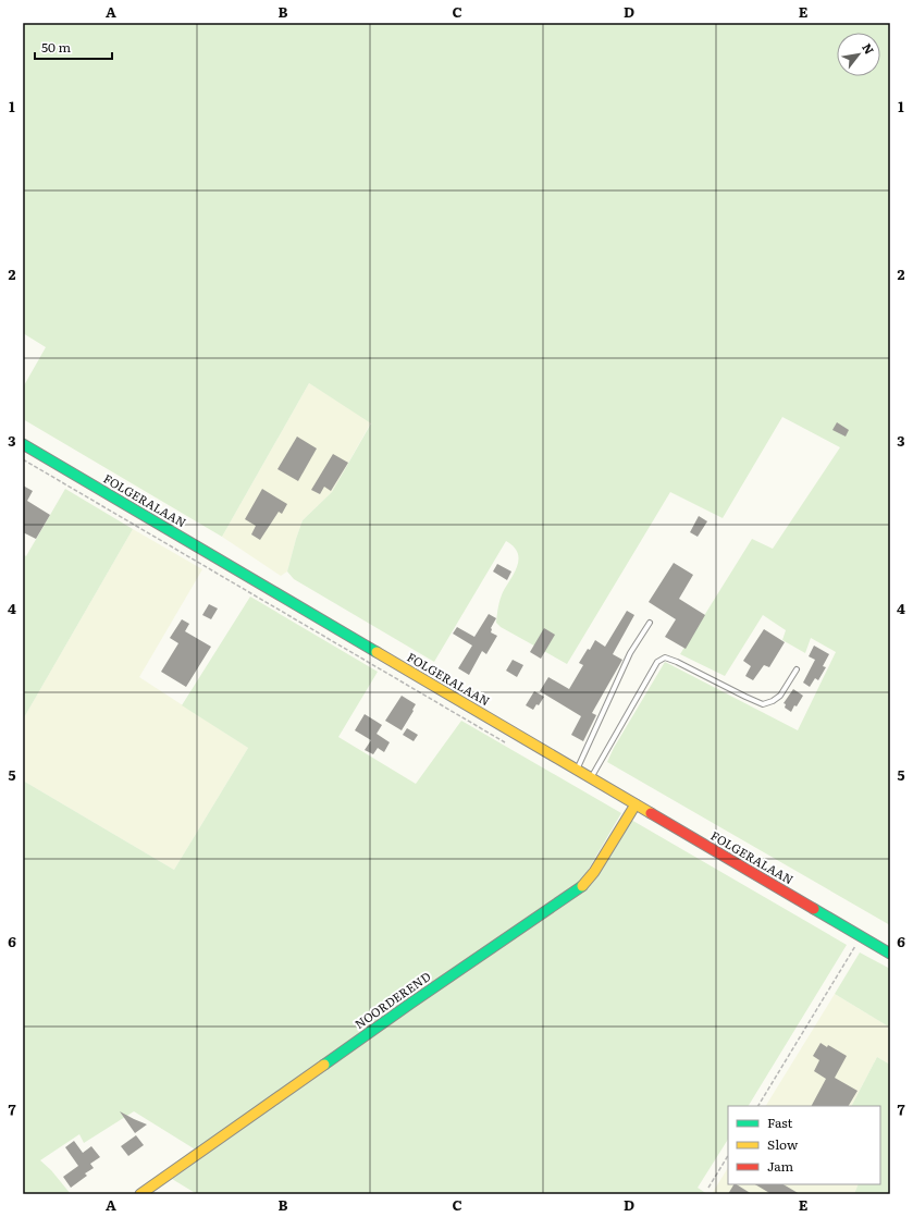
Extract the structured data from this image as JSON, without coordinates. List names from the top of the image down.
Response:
{
  "streets": {
    "main road": ["FOLGERALAAN", "NOORDEREND"]
  },
  "crossings": [
    ["FOLGERALAAN", "NOORDEREND"]
  ],
  "legend": ["Fast", "Slow", "Jam"],
  "scale_bar": "50 m",
  "north": "top right",
  "grid": {
    "columns": [
      "A",
      "B",
      "C",
      "D",
      "E"
    ],
    "rows": [
      "1",
      "2",
      "3",
      "4",
      "5",
      "6",
      "7"
    ]
  }
}
